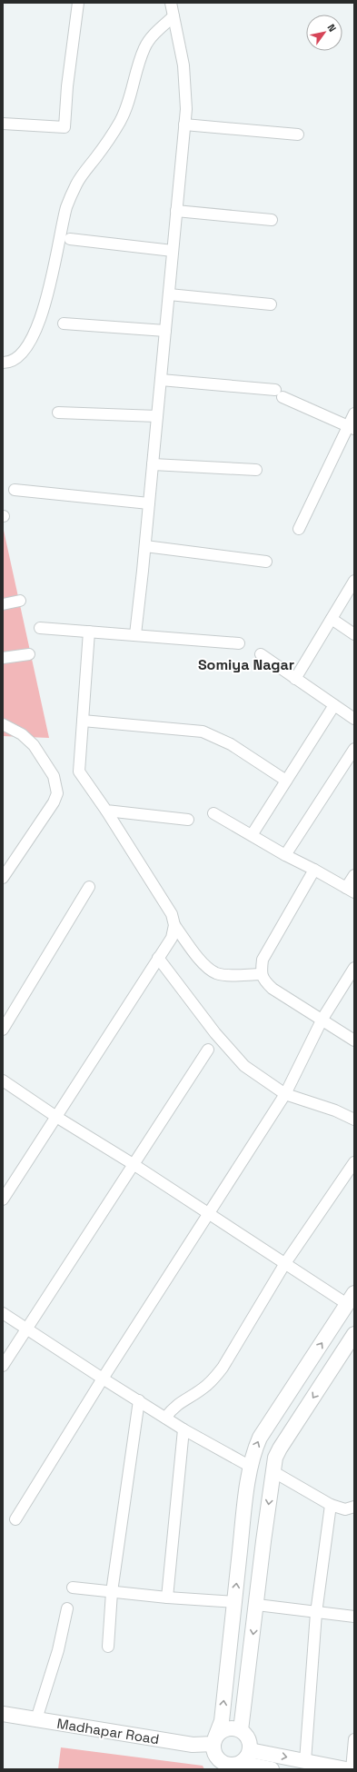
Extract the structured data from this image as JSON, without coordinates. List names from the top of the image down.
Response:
{
  "streets": {
    "main road": ["Madhapar Road"]
  },
  "districts": ["Somiya Nagar"],
  "north": "top right"
}
